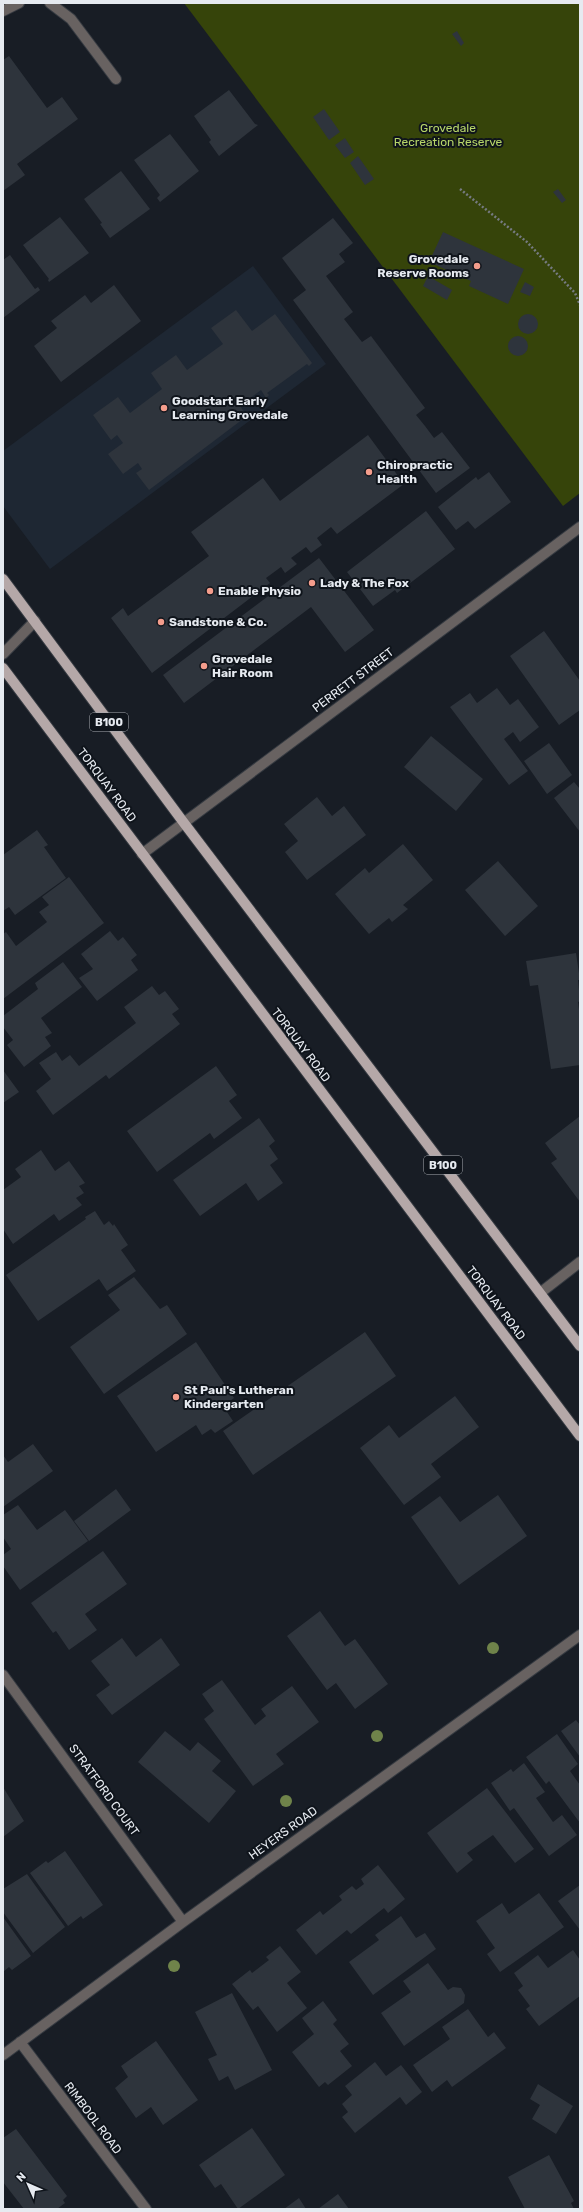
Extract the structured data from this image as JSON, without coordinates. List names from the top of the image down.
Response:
{
  "streets": {
    "main road": ["B100", "TORQUAY ROAD"],
    "street": [
      "PERRETT STREET",
      "STRATFORD COURT",
      "HEYERS ROAD",
      "RIMBOOL ROAD"
    ]
  },
  "crossings": [
    ["PERRETT STREET", "B100"],
    ["PERRETT STREET", "TORQUAY ROAD"],
    ["STRATFORD COURT", "HEYERS ROAD"],
    ["HEYERS ROAD", "RIMBOOL ROAD"]
  ],
  "parks": ["Grovedale Recreation Reserve"],
  "places": [
    "Grovedale Reserve Rooms",
    "Goodstart Early Learning Grovedale",
    "Chiropractic Health",
    "Lady & The Fox",
    "Enable Physio",
    "Sandstone & Co.",
    "Grovedale Hair Room",
    "St Paul's Lutheran Kindergarten"
  ],
  "north": "top left"
}
